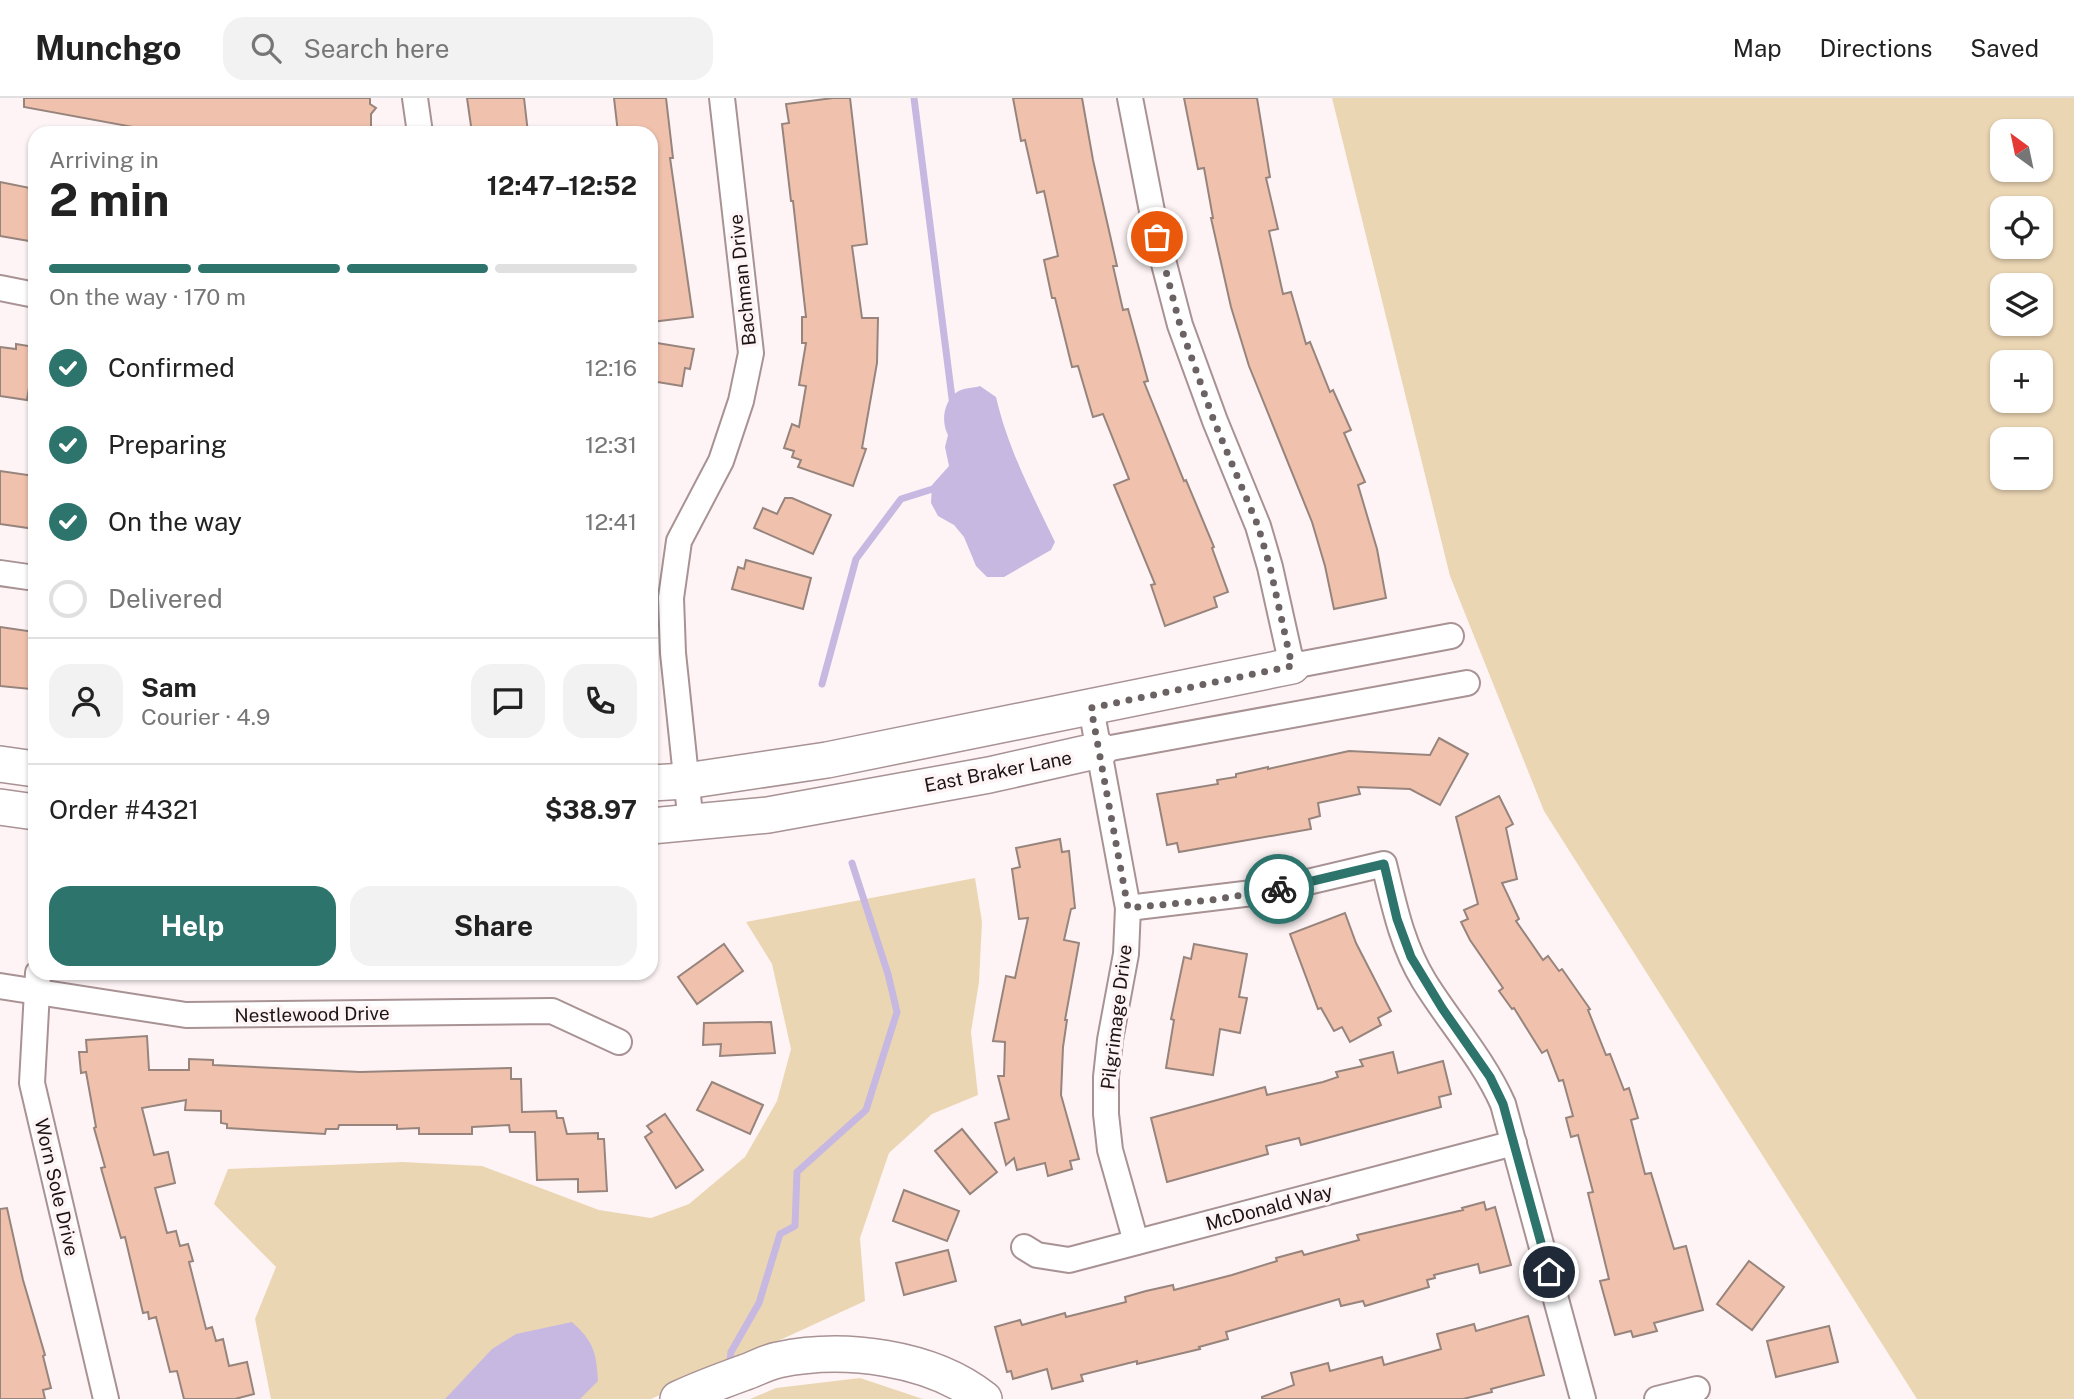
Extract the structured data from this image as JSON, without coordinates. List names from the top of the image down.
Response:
{
  "streets": {
    "street": [
      "Bachman Drive",
      "East Braker Lane",
      "Nestlewood Drive",
      "Pilgrimage Drive",
      "Worn Sole Drive",
      "McDonald Way"
    ]
  },
  "crossings": [
    ["Bachman Drive", "East Braker Lane"],
    ["East Braker Lane", "Pilgrimage Drive"],
    ["Nestlewood Drive", "Worn Sole Drive"],
    ["Pilgrimage Drive", "McDonald Way"]
  ],
  "north": "top left",
  "page": {
    "header": "Munchgo",
    "search": "Search here",
    "nav": ["Map", "Directions", "Saved"],
    "map_buttons": ["+", "−"],
    "heading": ["2 min", "Arriving in", "12:47–12:52"],
    "panel": [
      "Sam",
      "Courier · 4.9",
      "Order #4321",
      "$38.97"
    ],
    "bar": "On the way · 170 m",
    "list": [
      ["Confirmed", "12:16"],
      ["Preparing", "12:31"],
      ["On the way", "12:41"],
      "Delivered"
    ],
    "buttons": ["Help", "Share"]
  }
}
